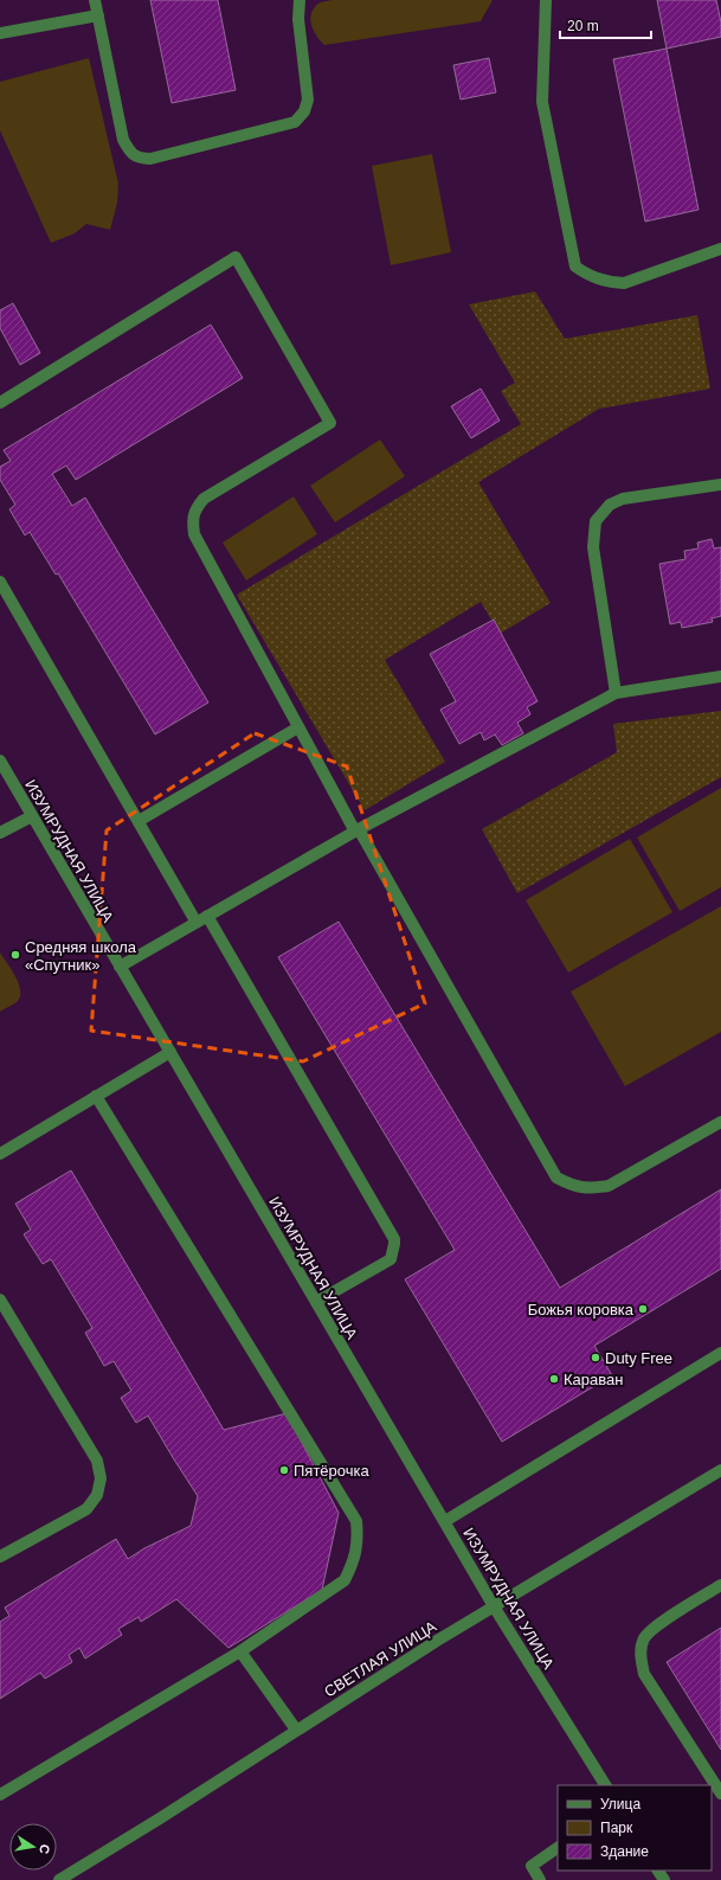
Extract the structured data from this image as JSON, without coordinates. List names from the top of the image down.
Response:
{
  "streets": {
    "street": ["ИЗУМРУДНАЯ УЛИЦА", "СВЕТЛАЯ УЛИЦА"]
  },
  "crossings": [
    ["ИЗУМРУДНАЯ УЛИЦА", "СВЕТЛАЯ УЛИЦА"]
  ],
  "places": [
    "Средняя школа «Спутник»",
    "Божья коровка",
    "Duty Free",
    "Караван",
    "Пятёрочка"
  ],
  "legend": ["Улица", "Парк", "Здание"],
  "scale_bar": "20 m",
  "north": "right"
}
